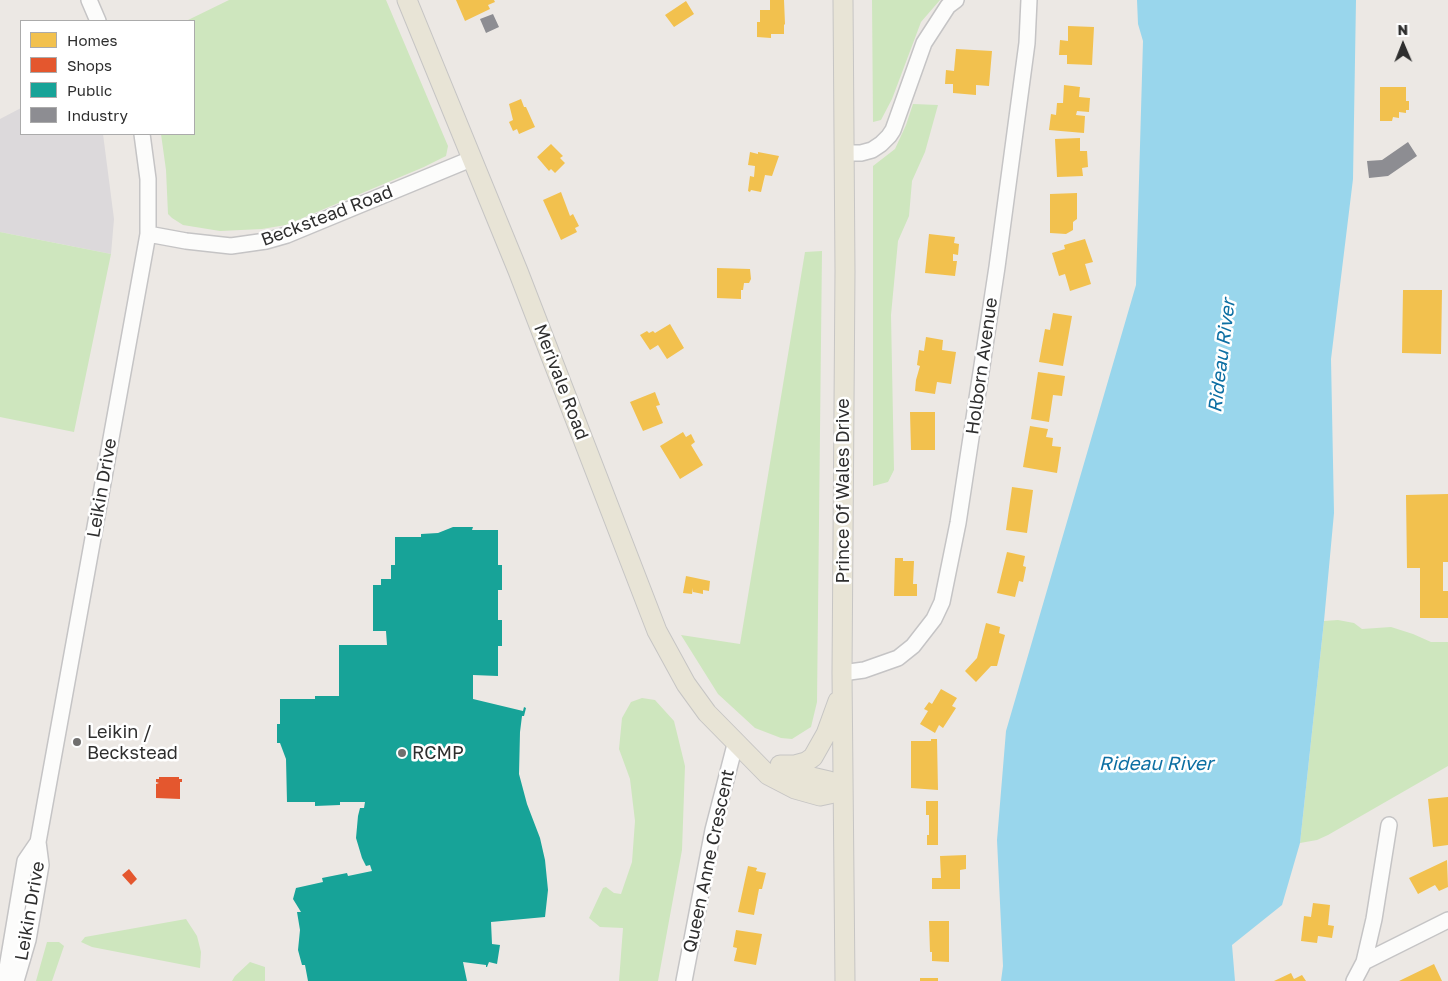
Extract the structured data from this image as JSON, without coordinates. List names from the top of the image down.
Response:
{
  "streets": {
    "main road": ["Merivale Road", "Prince Of Wales Drive"],
    "street": [
      "Beckstead Road",
      "Holborn Avenue",
      "Leikin Drive",
      "Queen Anne Crescent"
    ]
  },
  "crossings": [
    ["Beckstead Road", "Merivale Road"],
    ["Beckstead Road", "Leikin Drive"],
    ["Holborn Avenue", "Prince Of Wales Drive"],
    ["Merivale Road", "Prince Of Wales Drive"],
    ["Merivale Road", "Queen Anne Crescent"]
  ],
  "water": ["Rideau River"],
  "places": ["Leikin / Beckstead", "RCMP"],
  "legend": [
    "Homes",
    "Shops",
    "Public",
    "Industry"
  ],
  "north": "top"
}
